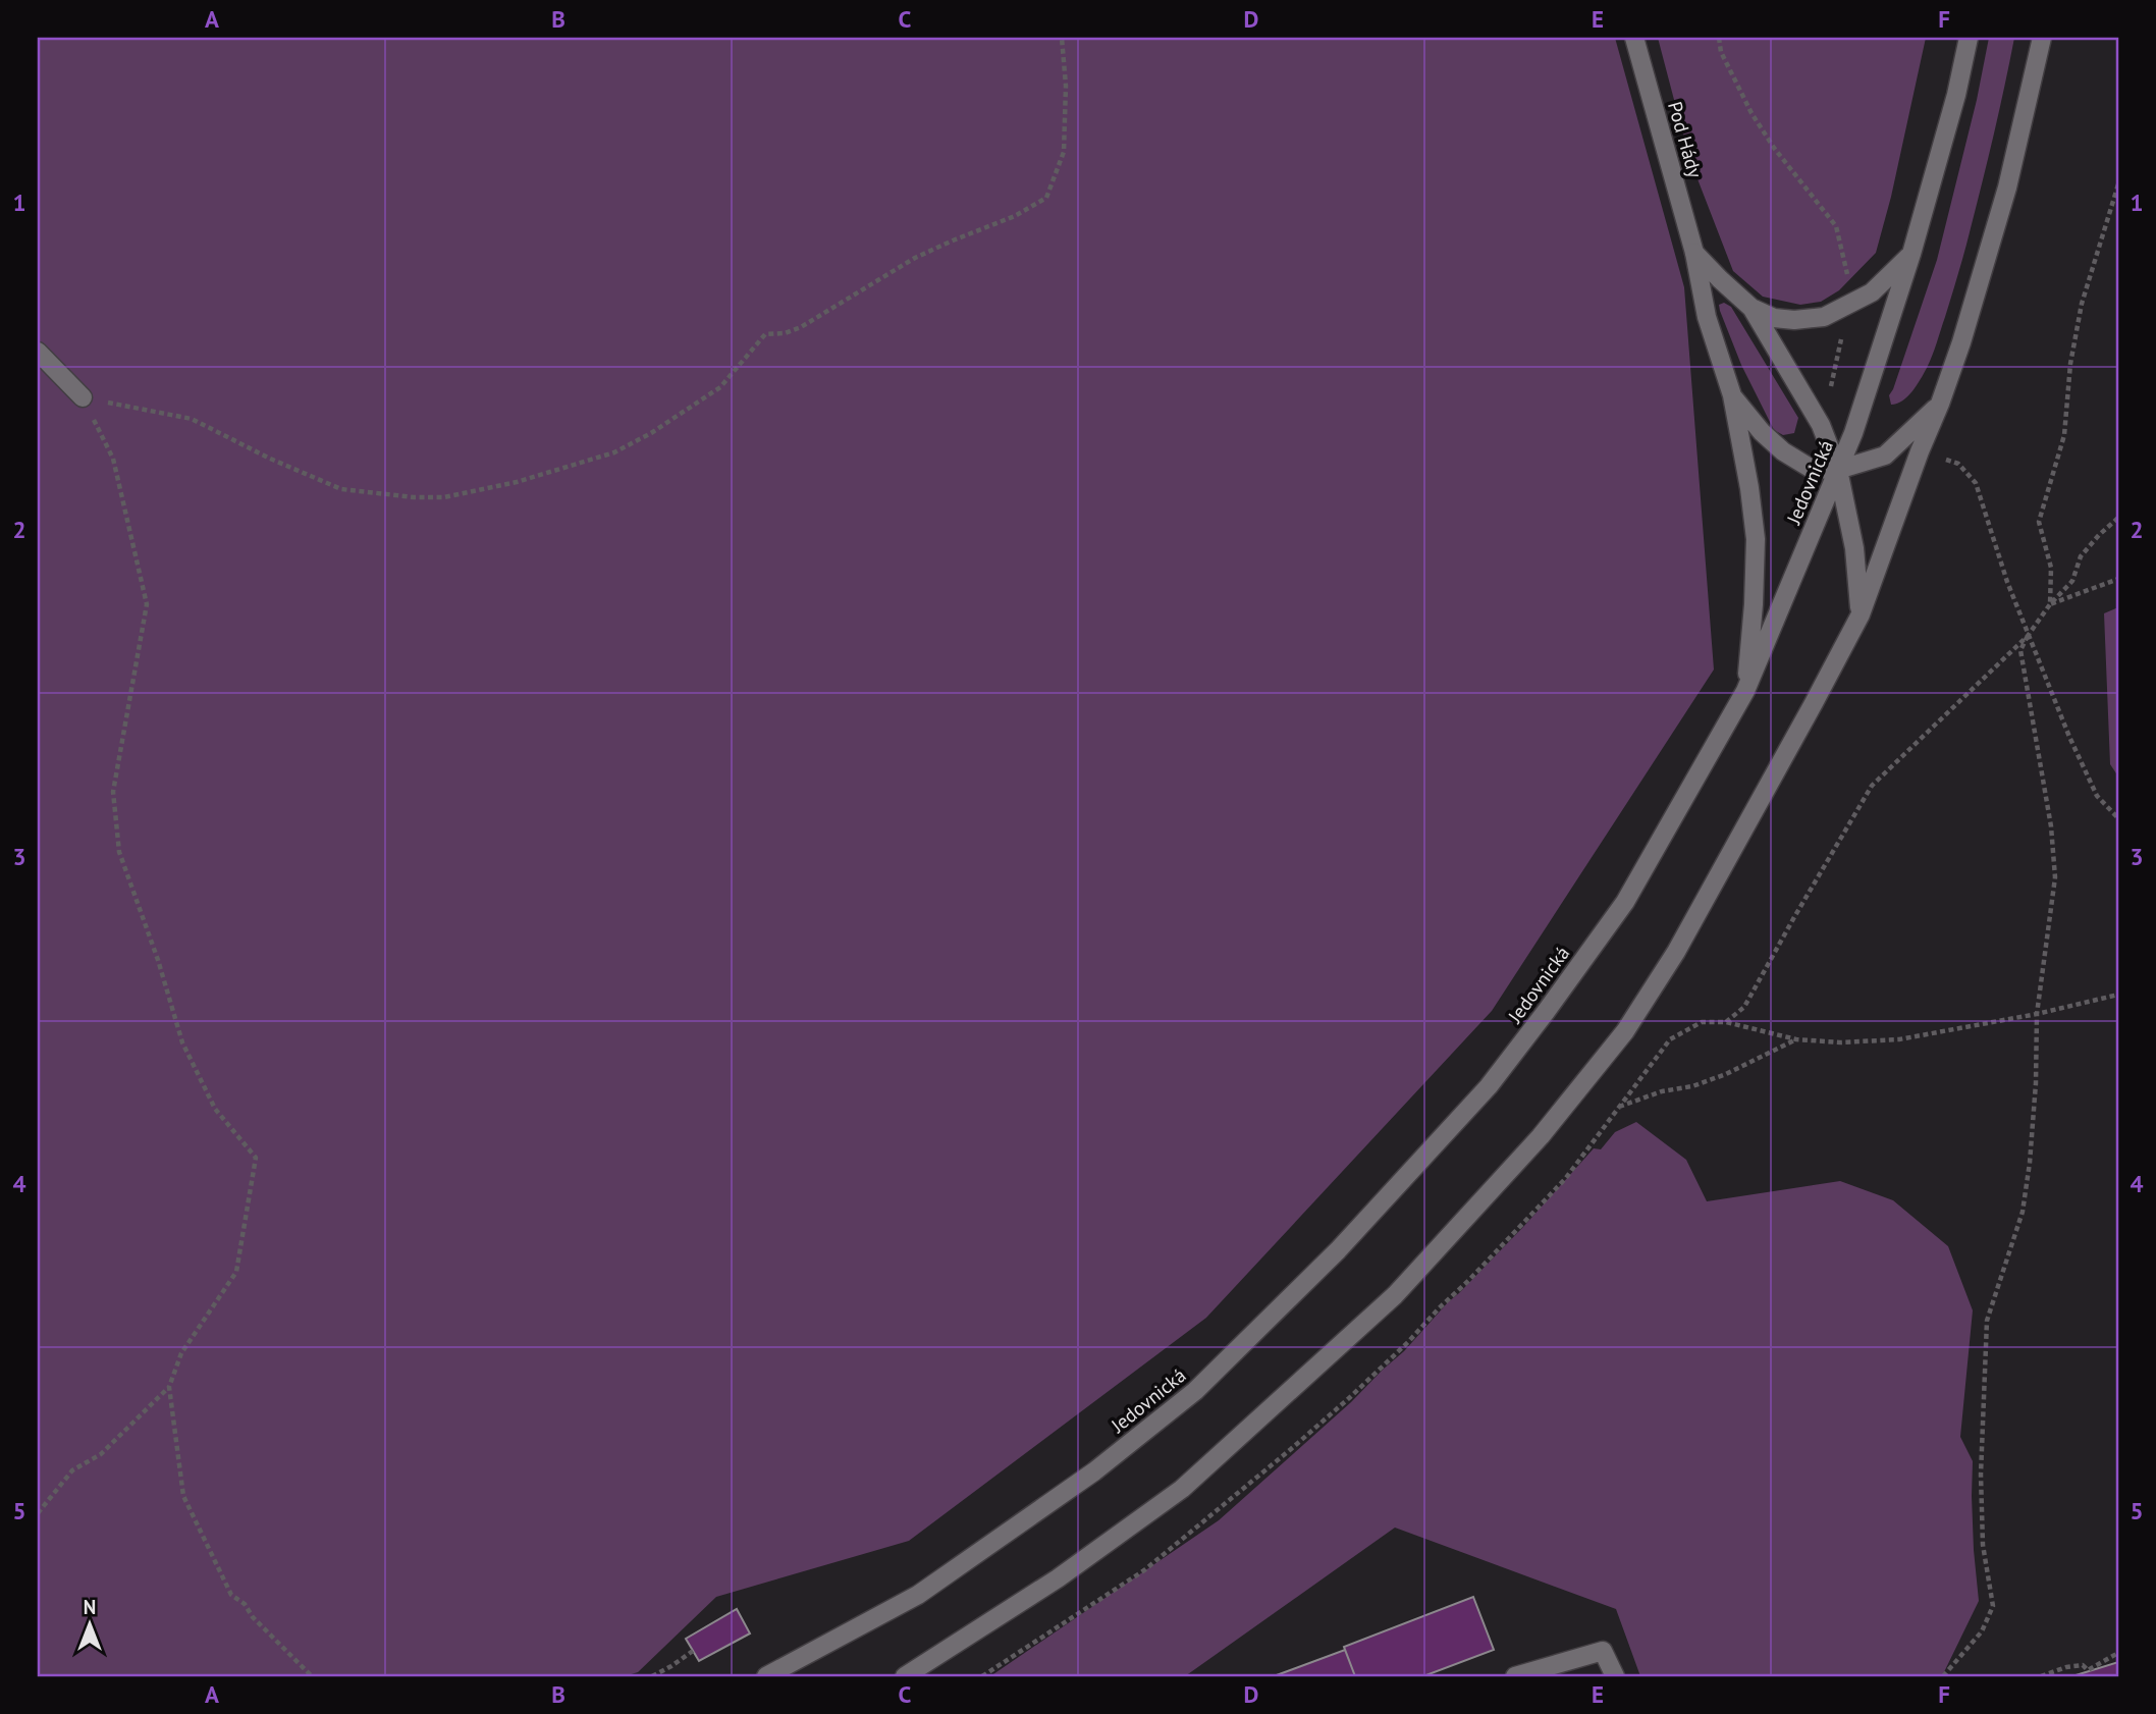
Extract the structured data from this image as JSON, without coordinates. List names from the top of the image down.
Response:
{
  "streets": {
    "main road": ["Pod Hády", "Jedovnická"]
  },
  "north": "top",
  "grid": {
    "columns": [
      "A",
      "B",
      "C",
      "D",
      "E",
      "F"
    ],
    "rows": [
      "1",
      "2",
      "3",
      "4",
      "5"
    ]
  }
}
